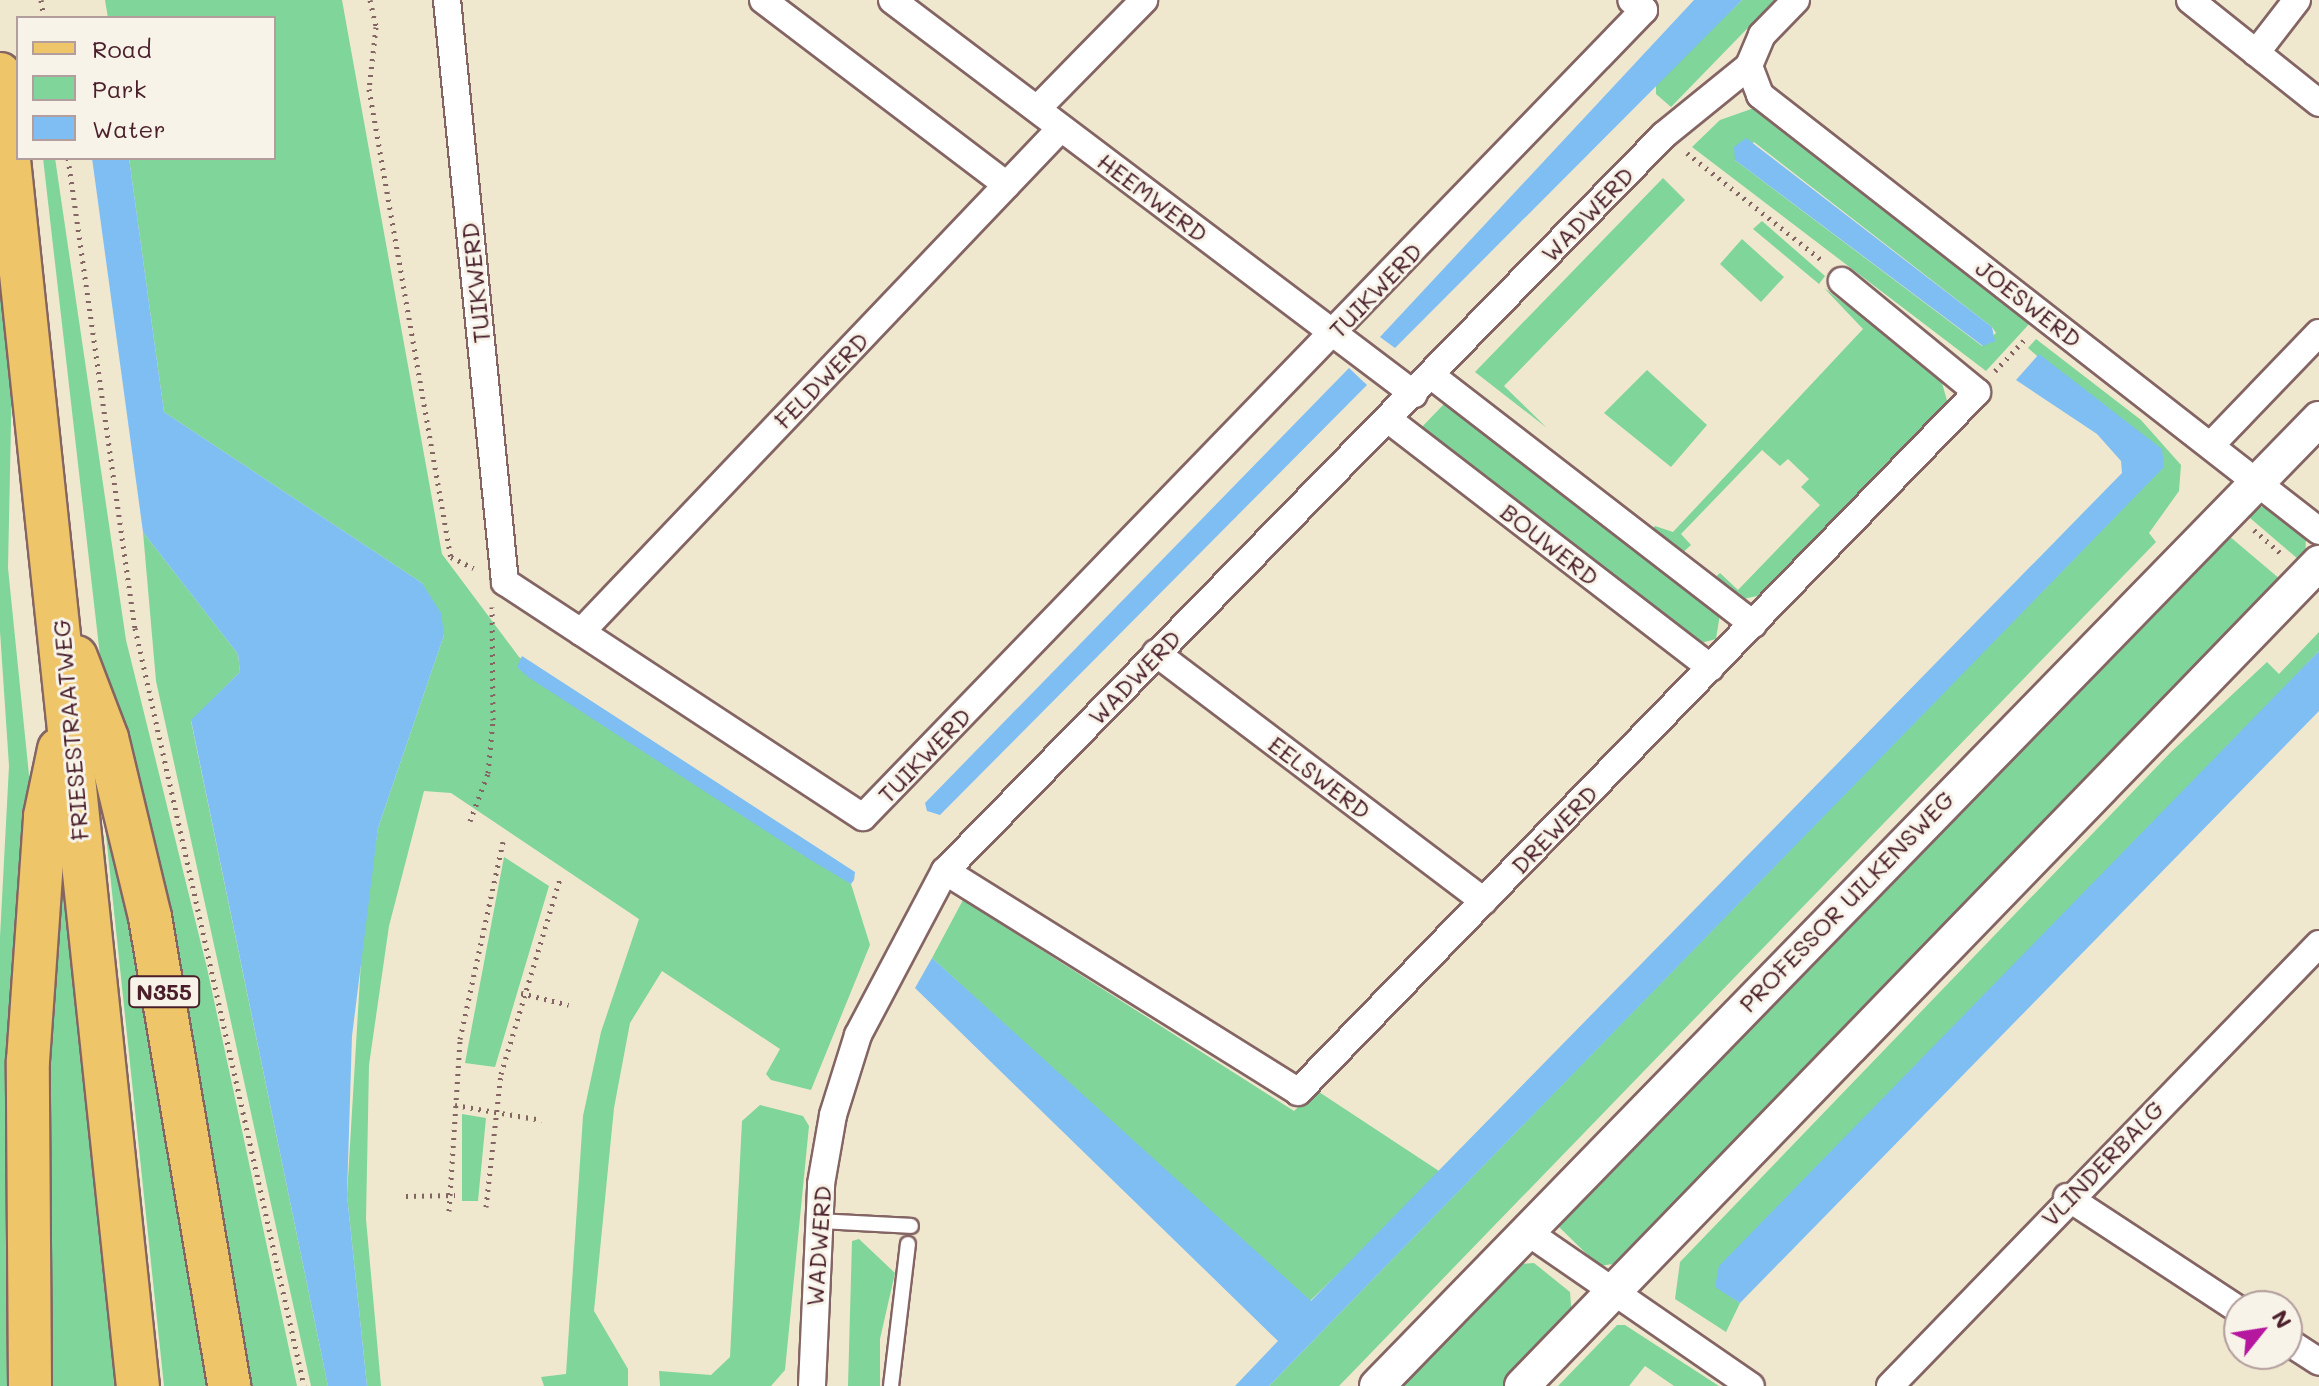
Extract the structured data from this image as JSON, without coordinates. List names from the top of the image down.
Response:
{
  "streets": {
    "main road": ["FRIESESTRAATWEG", "N355"],
    "street": [
      "HEEMWERD",
      "WADWERD",
      "TUIKWERD",
      "JOESWERD",
      "FELDWERD",
      "BOUWERD",
      "EELSWERD",
      "DREWERD",
      "PROFESSOR UILKENSWEG",
      "VLINDERBALG"
    ]
  },
  "crossings": [
    ["HEEMWERD", "WADWERD"],
    ["HEEMWERD", "TUIKWERD"],
    ["HEEMWERD", "FELDWERD"],
    ["WADWERD", "JOESWERD"],
    ["WADWERD", "BOUWERD"],
    ["WADWERD", "EELSWERD"],
    ["WADWERD", "DREWERD"],
    ["TUIKWERD", "FELDWERD"],
    ["JOESWERD", "PROFESSOR UILKENSWEG"],
    ["BOUWERD", "DREWERD"],
    ["FRIESESTRAATWEG", "N355"],
    ["EELSWERD", "DREWERD"]
  ],
  "legend": ["Road", "Park", "Water"],
  "north": "top right"
}
